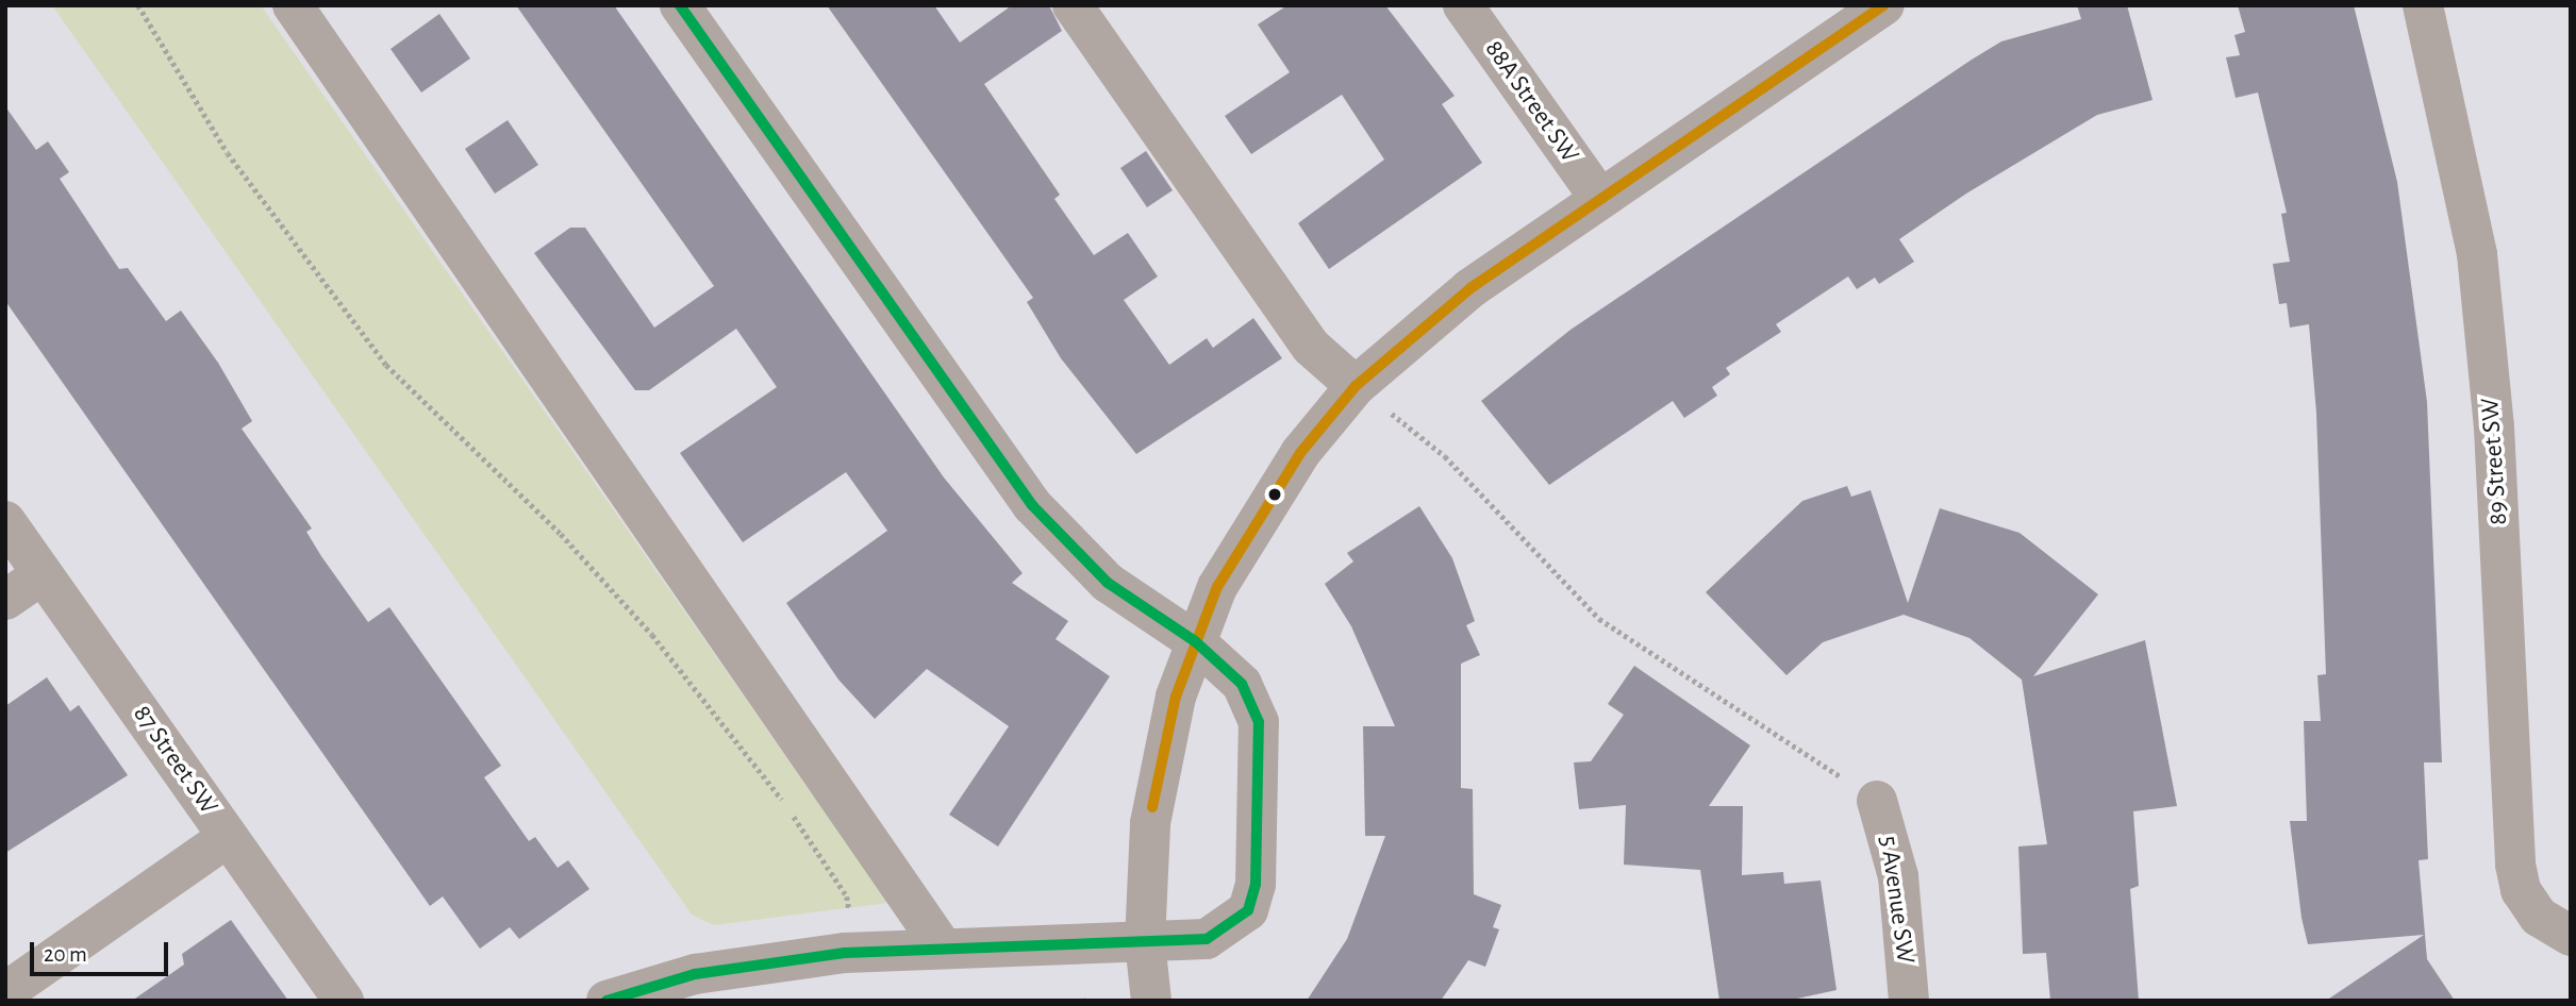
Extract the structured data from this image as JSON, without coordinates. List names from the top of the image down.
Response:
{
  "streets": {
    "street": [
      "88A Street SW",
      "89 Street SW",
      "87 Street SW",
      "5 Avenue SW"
    ]
  },
  "scale_bar": "20 m"
}
